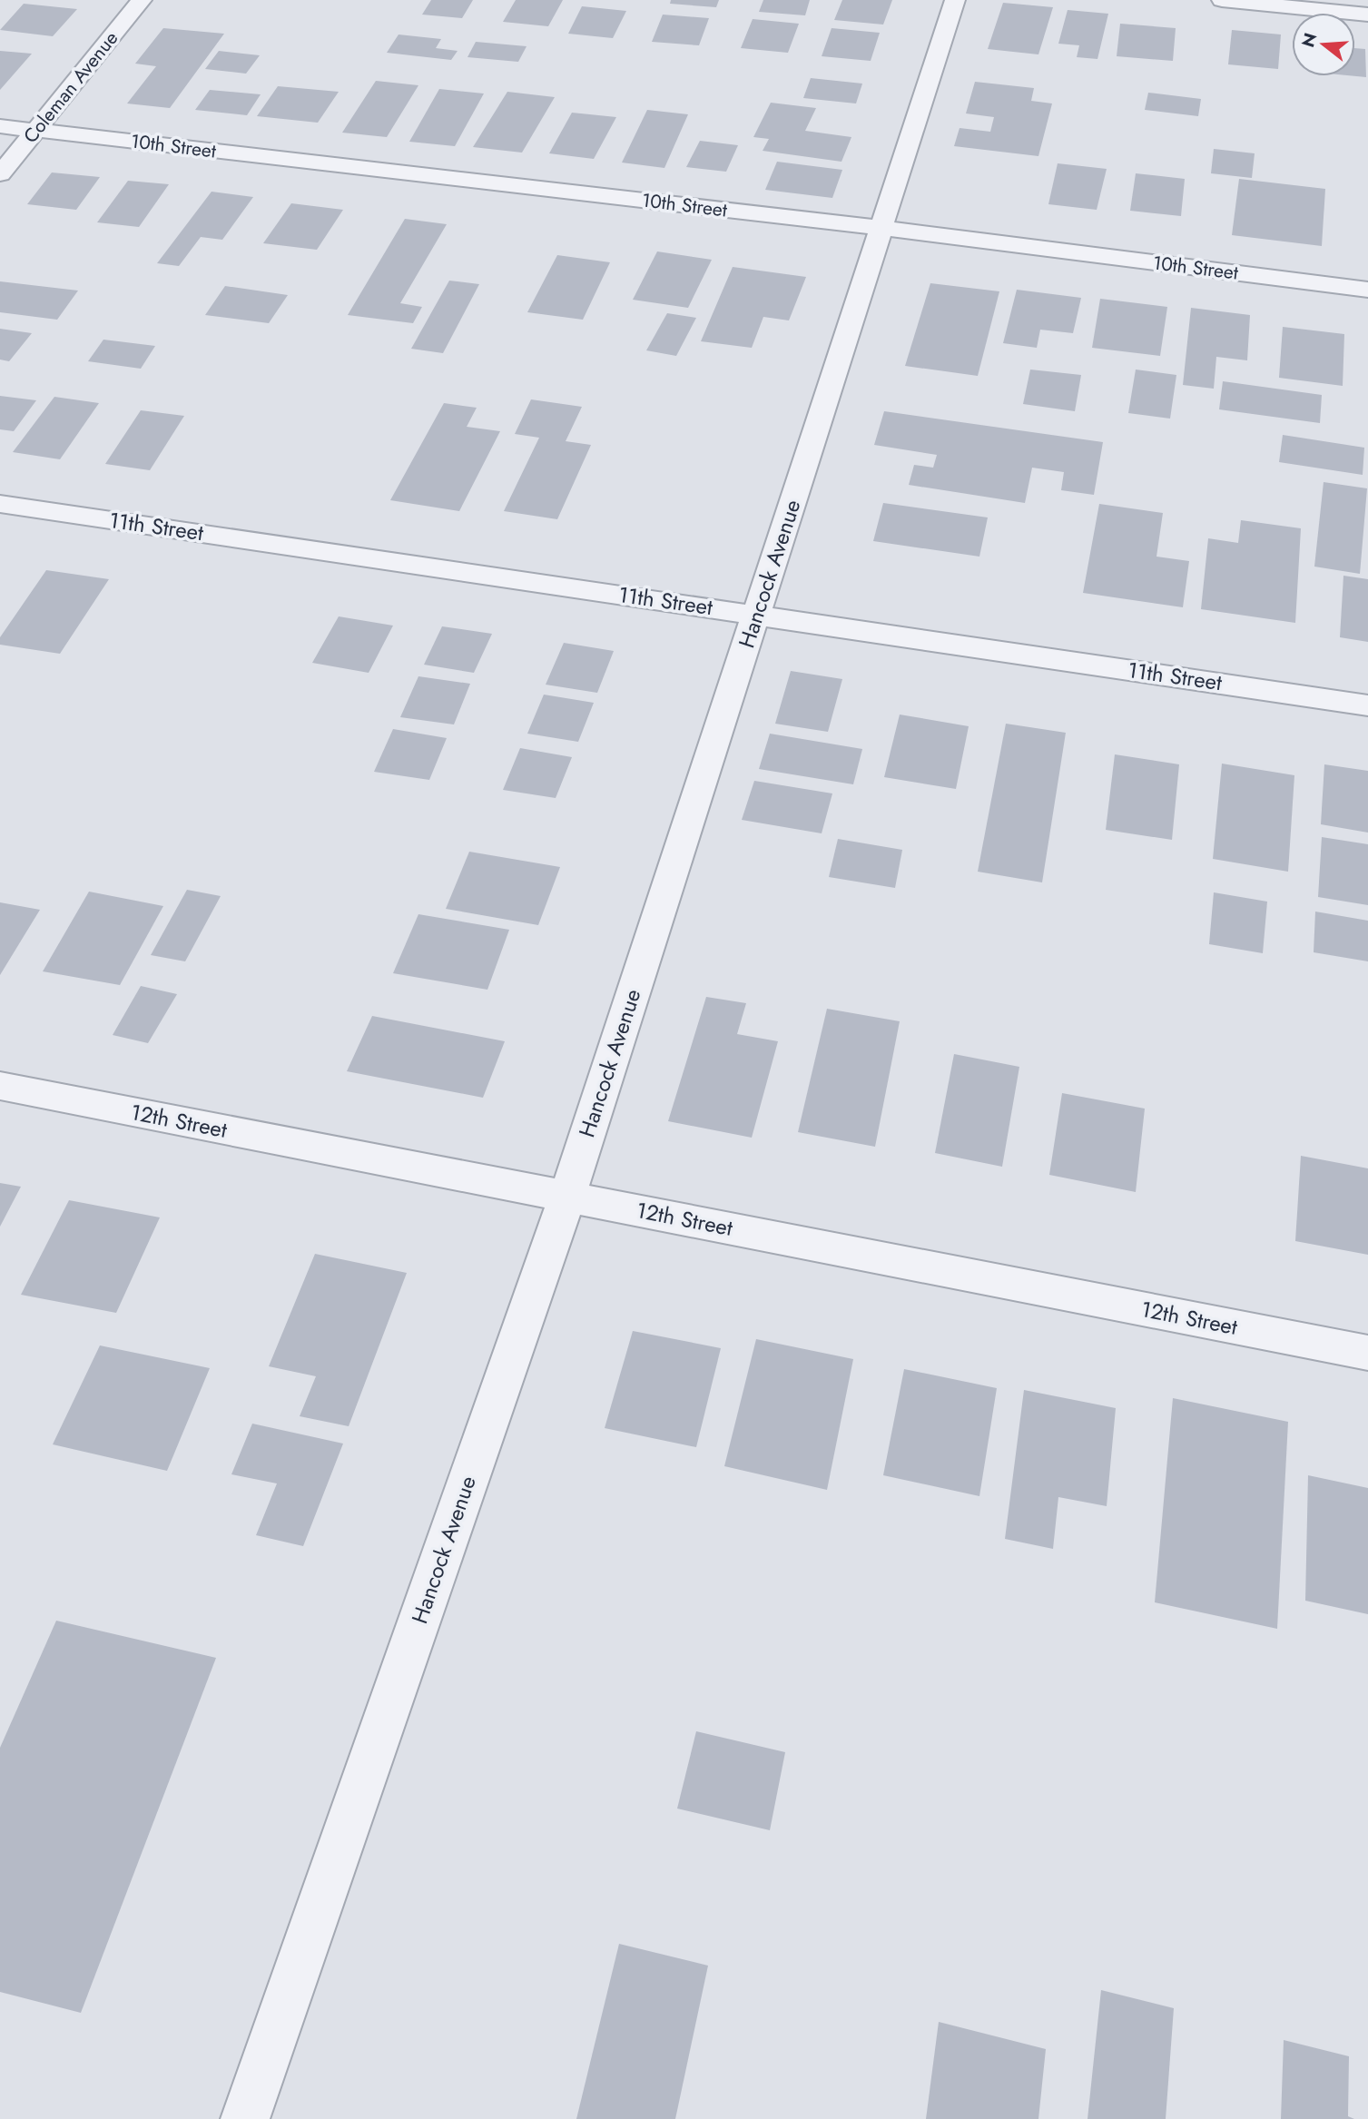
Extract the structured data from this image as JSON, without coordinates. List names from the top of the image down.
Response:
{
  "streets": {
    "street": [
      "Coleman Avenue",
      "10th Street",
      "11th Street",
      "Hancock Avenue",
      "12th Street"
    ]
  },
  "crossings": [
    ["Coleman Avenue", "10th Street"],
    ["10th Street", "Hancock Avenue"],
    ["11th Street", "Hancock Avenue"],
    ["Hancock Avenue", "12th Street"]
  ],
  "north": "left"
}
